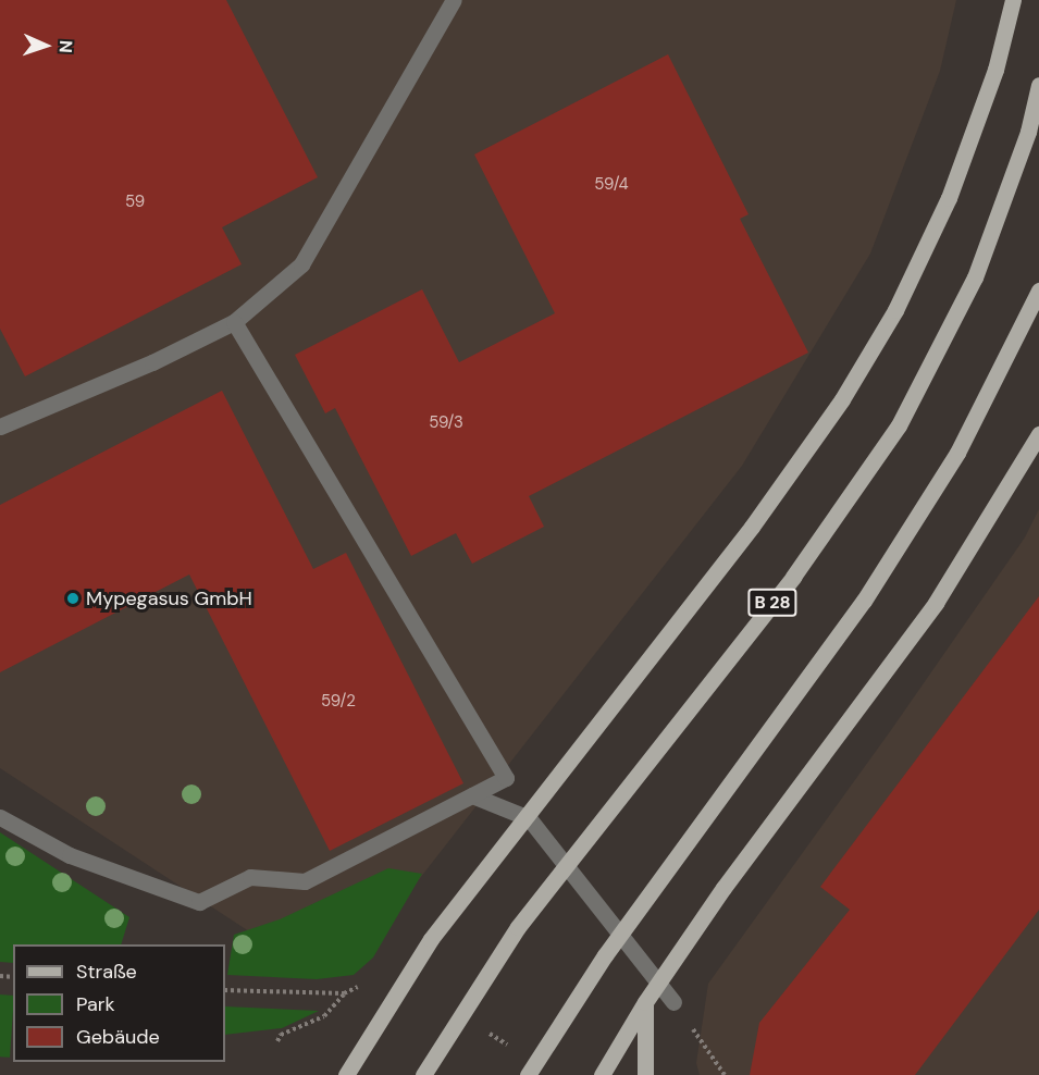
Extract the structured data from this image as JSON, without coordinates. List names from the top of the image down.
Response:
{
  "streets": {
    "main road": ["B 28"]
  },
  "places": ["Mypegasus GmbH"],
  "house_numbers": [
    "59/4",
    "59",
    "59/3",
    "59/2"
  ],
  "legend": ["Straße", "Park", "Gebäude"],
  "north": "right"
}
